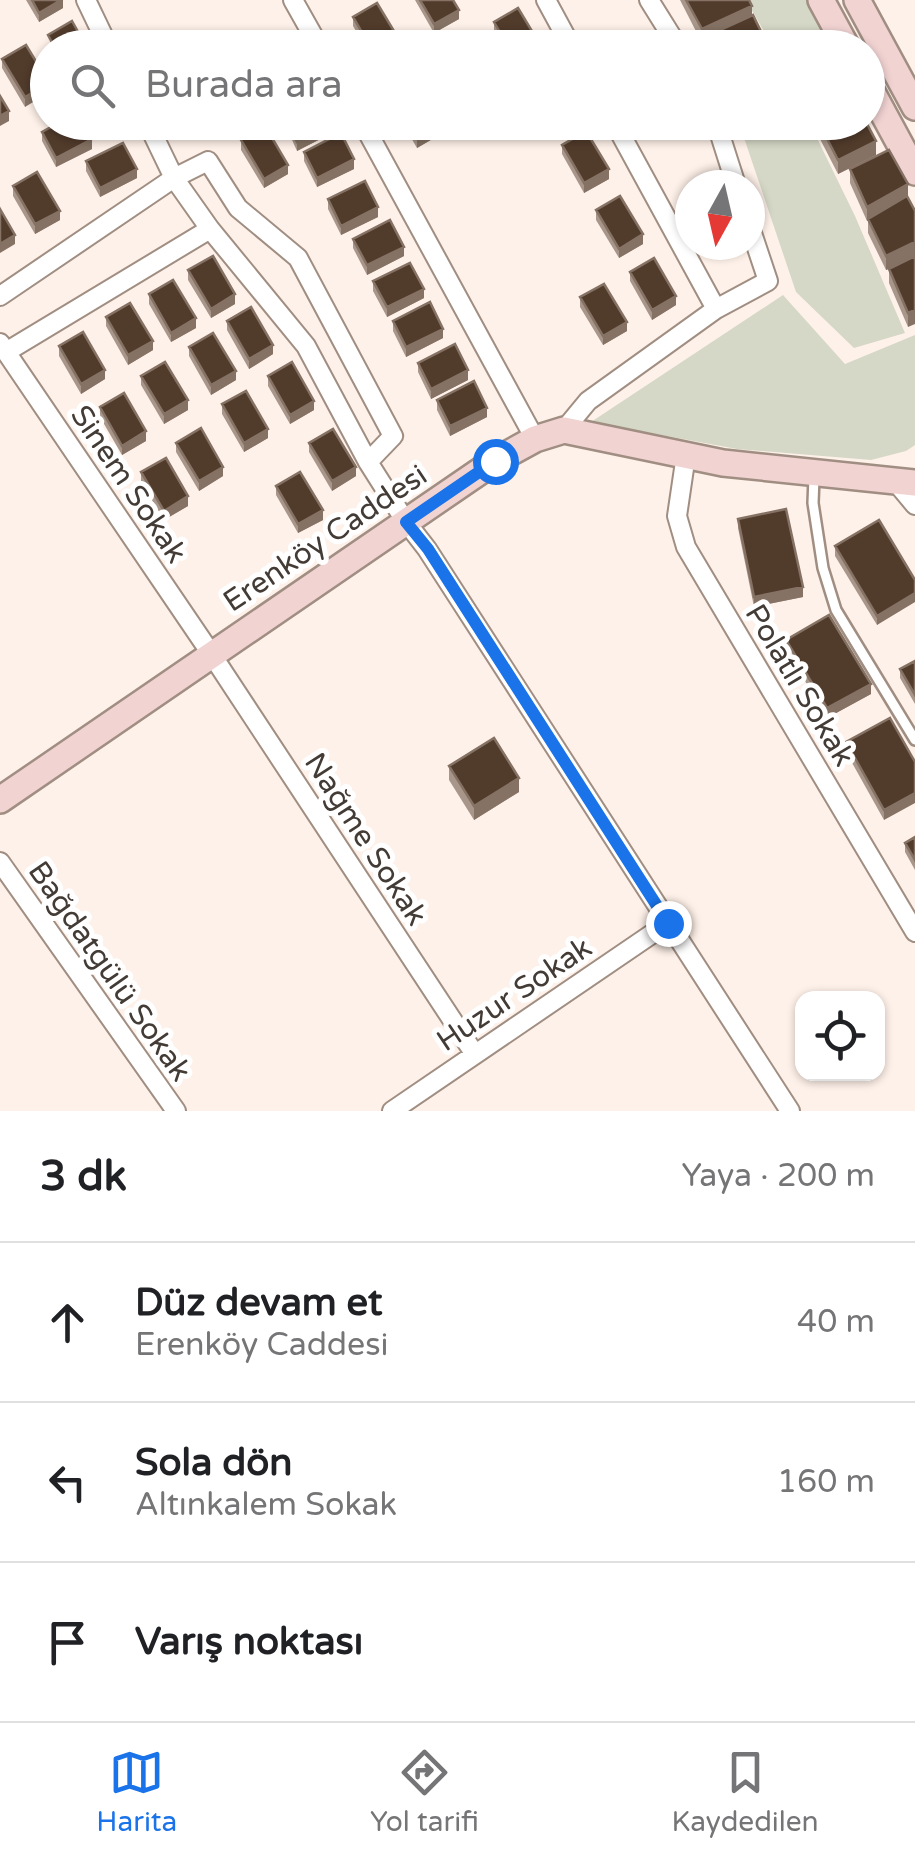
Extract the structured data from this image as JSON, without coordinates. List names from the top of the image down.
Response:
{
  "streets": {
    "street": [
      "Sinem Sokak",
      "Erenköy Caddesi",
      "Polatlı Sokak",
      "Nağme Sokak",
      "Bağdatgülü Sokak",
      "Huzur Sokak"
    ]
  },
  "crossings": [
    ["Sinem Sokak", "Erenköy Caddesi"],
    ["Sinem Sokak", "Nağme Sokak"],
    ["Erenköy Caddesi", "Polatlı Sokak"],
    ["Erenköy Caddesi", "Nağme Sokak"],
    ["Nağme Sokak", "Huzur Sokak"]
  ],
  "north": "bottom",
  "page": {
    "search": "Burada ara",
    "heading": ["3 dk", "Yaya · 200 m"],
    "list": [
      ["Düz devam et", "Erenköy Caddesi", "40 m"],
      ["Sola dön", "Altınkalem Sokak", "160 m"],
      "Varış noktası"
    ],
    "nav": ["Harita", "Yol tarifi", "Kaydedilen"]
  }
}
